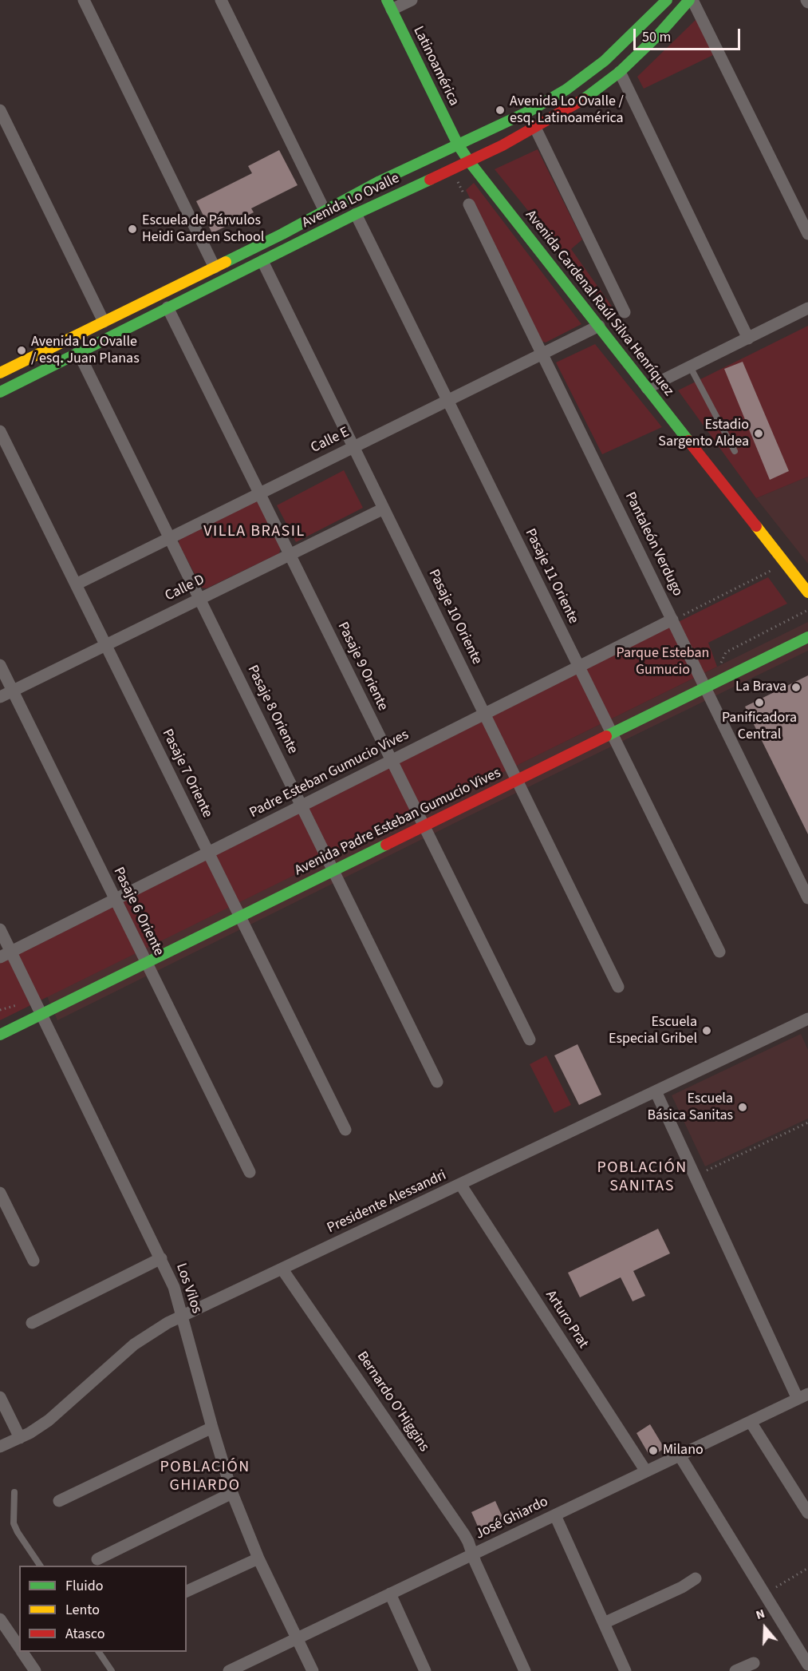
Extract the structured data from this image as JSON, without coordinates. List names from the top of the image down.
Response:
{
  "streets": {
    "main road": [
      "Latinoamérica",
      "Avenida Lo Ovalle",
      "Avenida Cardenal Raúl Silva Henríquez",
      "Avenida Padre Esteban Gumucio Vives"
    ],
    "street": [
      "Calle E",
      "Pantaleón Verdugo",
      "Pasaje 11 Oriente",
      "Calle D",
      "Pasaje 10 Oriente",
      "Pasaje 9 Oriente",
      "Pasaje 8 Oriente",
      "Pasaje 7 Oriente",
      "Padre Esteban Gumucio Vives",
      "Pasaje 6 Oriente",
      "Presidente Alessandri",
      "Los Vilos",
      "Arturo Prat",
      "Bernardo O'Higgins",
      "José Ghiardo"
    ]
  },
  "crossings": [
    ["Latinoamérica", "Avenida Lo Ovalle"],
    ["Latinoamérica", "Avenida Cardenal Raúl Silva Henríquez"],
    ["Avenida Lo Ovalle", "Avenida Cardenal Raúl Silva Henríquez"],
    ["Avenida Lo Ovalle", "Pasaje 11 Oriente"],
    ["Avenida Lo Ovalle", "Pasaje 10 Oriente"],
    ["Avenida Lo Ovalle", "Pasaje 9 Oriente"],
    ["Avenida Lo Ovalle", "Pasaje 8 Oriente"],
    ["Avenida Cardenal Raúl Silva Henríquez", "Calle E"],
    ["Calle E", "Pantaleón Verdugo"],
    ["Calle E", "Pasaje 11 Oriente"],
    ["Calle E", "Pasaje 10 Oriente"],
    ["Calle E", "Pasaje 9 Oriente"],
    ["Calle E", "Pasaje 8 Oriente"],
    ["Calle E", "Pasaje 7 Oriente"],
    ["Pantaleón Verdugo", "Padre Esteban Gumucio Vives"],
    ["Pantaleón Verdugo", "Avenida Padre Esteban Gumucio Vives"],
    ["Pasaje 11 Oriente", "Padre Esteban Gumucio Vives"],
    ["Pasaje 11 Oriente", "Avenida Padre Esteban Gumucio Vives"],
    ["Calle D", "Pasaje 10 Oriente"],
    ["Calle D", "Pasaje 9 Oriente"],
    ["Calle D", "Pasaje 8 Oriente"],
    ["Calle D", "Pasaje 7 Oriente"],
    ["Calle D", "Pasaje 6 Oriente"],
    ["Pasaje 10 Oriente", "Padre Esteban Gumucio Vives"],
    ["Pasaje 10 Oriente", "Avenida Padre Esteban Gumucio Vives"],
    ["Pasaje 9 Oriente", "Padre Esteban Gumucio Vives"],
    ["Pasaje 9 Oriente", "Avenida Padre Esteban Gumucio Vives"],
    ["Pasaje 8 Oriente", "Padre Esteban Gumucio Vives"],
    ["Pasaje 8 Oriente", "Avenida Padre Esteban Gumucio Vives"],
    ["Pasaje 7 Oriente", "Padre Esteban Gumucio Vives"],
    ["Pasaje 7 Oriente", "Avenida Padre Esteban Gumucio Vives"],
    ["Padre Esteban Gumucio Vives", "Pasaje 6 Oriente"],
    ["Padre Esteban Gumucio Vives", "Los Vilos"],
    ["Avenida Padre Esteban Gumucio Vives", "Pasaje 6 Oriente"],
    ["Avenida Padre Esteban Gumucio Vives", "Los Vilos"],
    ["Presidente Alessandri", "Los Vilos"],
    ["Presidente Alessandri", "Arturo Prat"],
    ["Presidente Alessandri", "Bernardo O'Higgins"],
    ["Los Vilos", "José Ghiardo"],
    ["Arturo Prat", "José Ghiardo"],
    ["Bernardo O'Higgins", "José Ghiardo"]
  ],
  "districts": ["VILLA BRASIL", "POBLACIÓN SANITAS", "POBLACIÓN GHIARDO"],
  "parks": ["Parque Esteban Gumucio"],
  "places": [
    "Avenida Lo Ovalle / esq. Latinoamérica",
    "Escuela de Párvulos Heidi Garden School",
    "Avenida Lo Ovalle / esq. Juan Planas",
    "Estadio Sargento Aldea",
    "La Brava",
    "Panificadora Central",
    "Escuela Especial Gribel",
    "Escuela Básica Sanitas",
    "Milano"
  ],
  "legend": ["Fluido", "Lento", "Atasco"],
  "scale_bar": "50 m",
  "north": "top"
}
